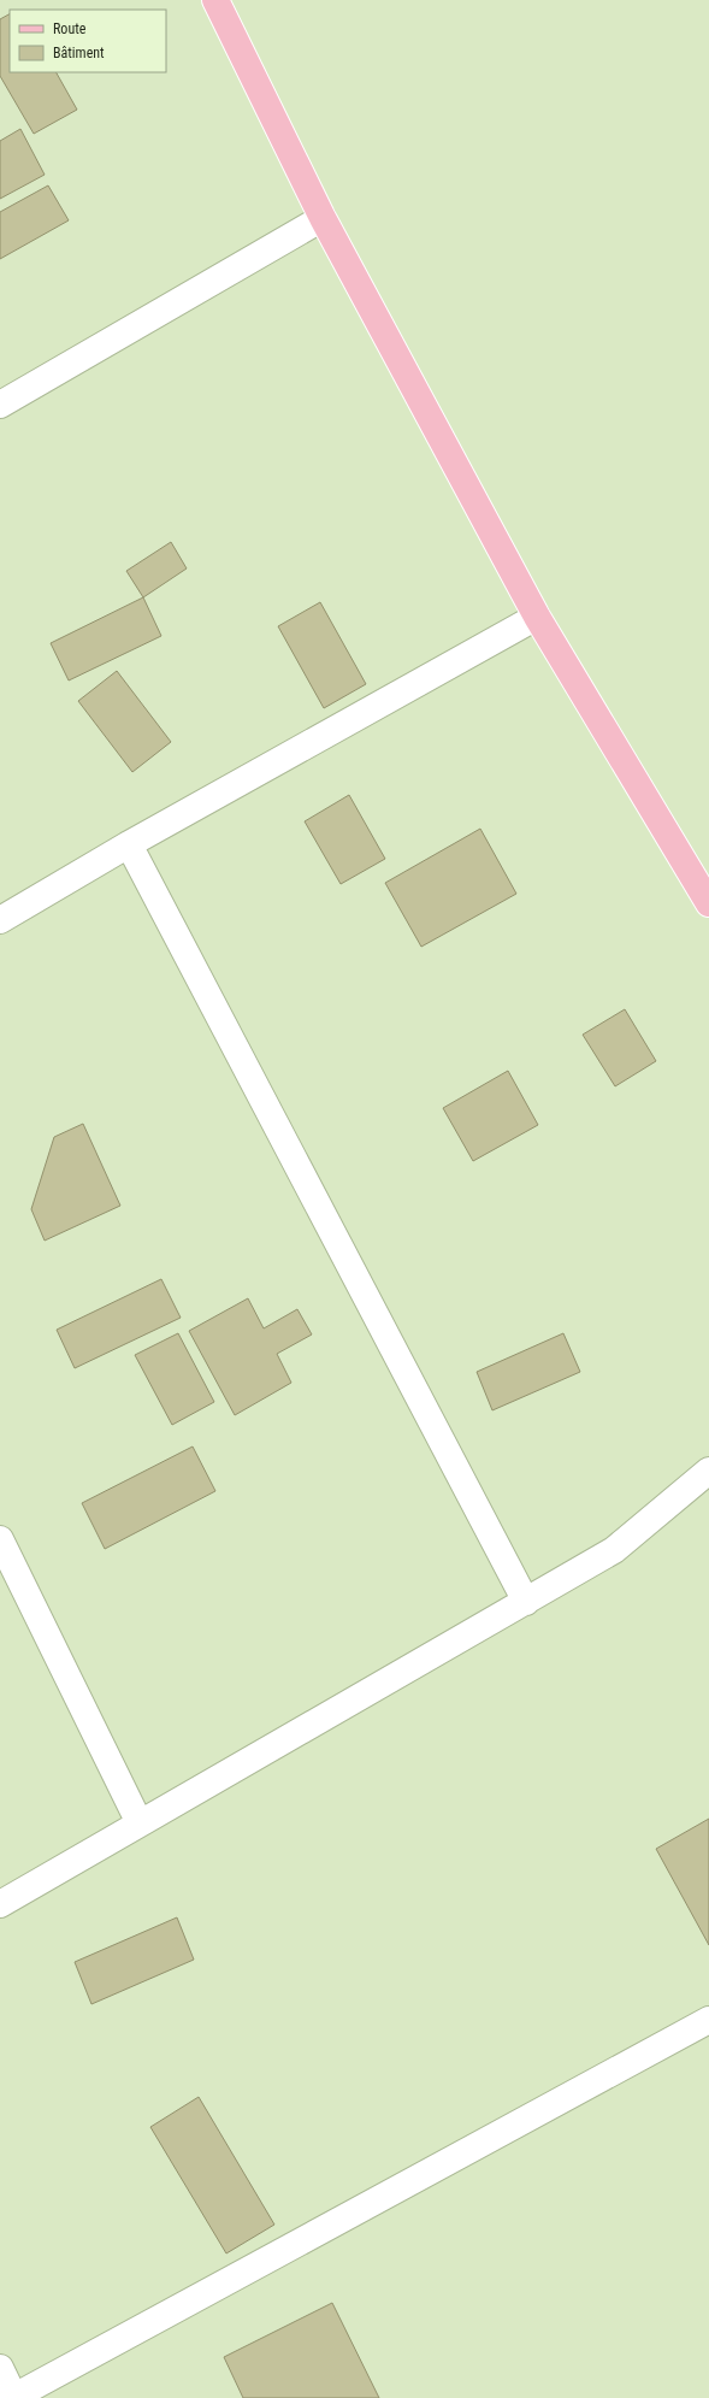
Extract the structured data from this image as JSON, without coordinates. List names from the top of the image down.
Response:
{
  "legend": ["Route", "Bâtiment"]
}
